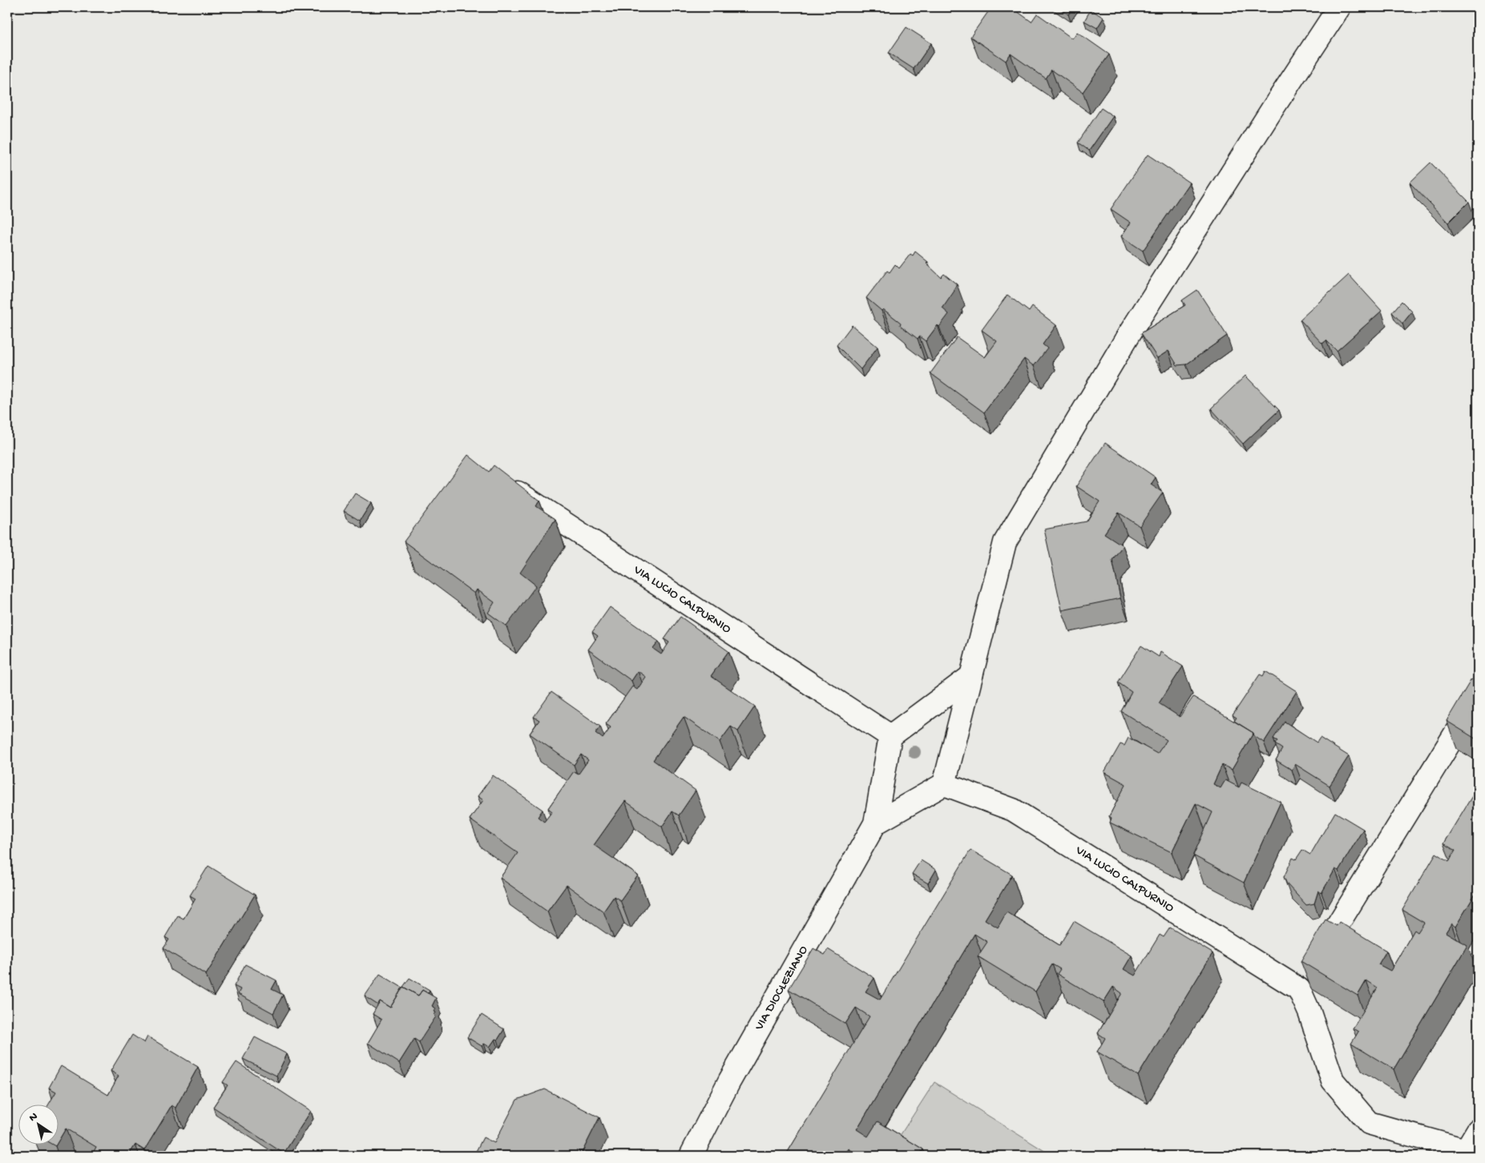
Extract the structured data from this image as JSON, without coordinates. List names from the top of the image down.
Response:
{
  "streets": {
    "street": ["VIA LUCIO CALPURNIO", "VIA DIOCLEZIANO"]
  },
  "crossings": [
    ["VIA LUCIO CALPURNIO", "VIA DIOCLEZIANO"]
  ],
  "north": "top left"
}
